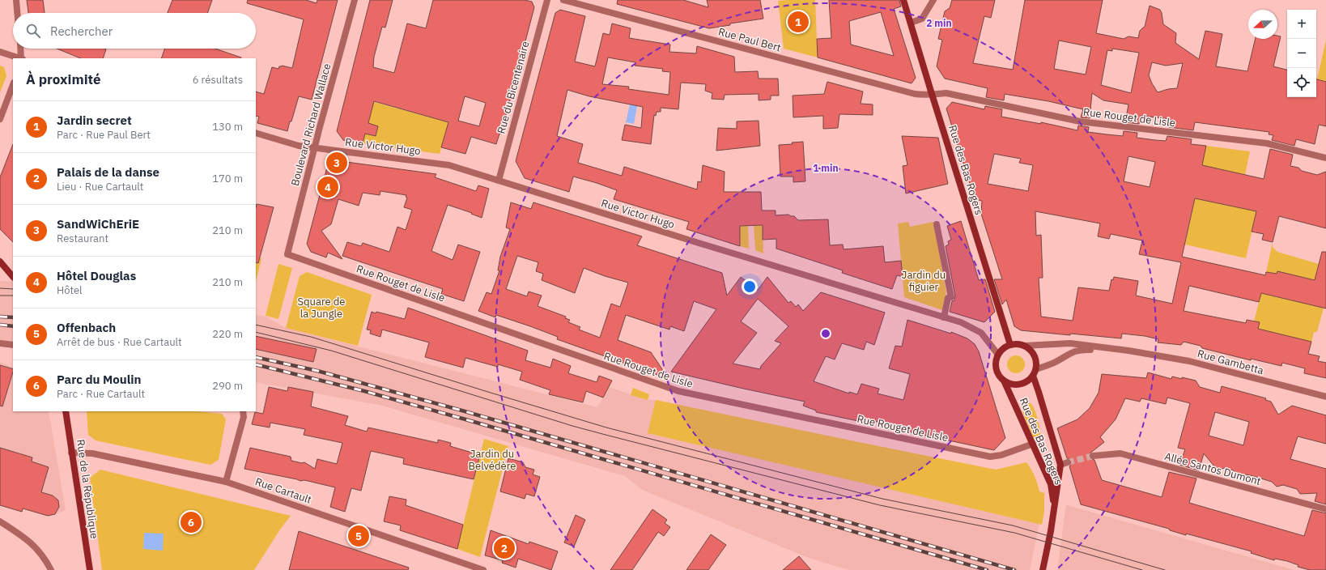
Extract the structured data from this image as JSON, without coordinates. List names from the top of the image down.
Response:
{
  "streets": {
    "street": [
      "Rue Paul Bert",
      "Rue du Bicentenaire",
      "Rue Rouget de Lisle",
      "Boulevard Richard Wallace",
      "Rue Victor Hugo",
      "Rue des Bas Rogers",
      "Rue Gambetta",
      "Allée Santos Dumont",
      "Rue de la République",
      "Rue Cartault"
    ]
  },
  "crossings": [
    ["Rue Paul Bert", "Rue Rouget de Lisle"],
    ["Rue Paul Bert", "Rue des Bas Rogers"],
    ["Rue du Bicentenaire", "Rue Victor Hugo"],
    ["Rue Rouget de Lisle", "Boulevard Richard Wallace"],
    ["Rue Rouget de Lisle", "Rue des Bas Rogers"],
    ["Boulevard Richard Wallace", "Rue Victor Hugo"],
    ["Rue Victor Hugo", "Rue des Bas Rogers"],
    ["Rue Victor Hugo", "Rue Gambetta"],
    ["Rue des Bas Rogers", "Rue Gambetta"],
    ["Rue de la République", "Rue Cartault"]
  ],
  "parks": ["Jardin du figuier", "Square de la Jungle", "Jardin du Belvédère"],
  "north": "left",
  "page": {
    "map_buttons": ["+", "−"],
    "pins": [
      "1",
      "3",
      "4",
      "6",
      "5",
      "2"
    ],
    "search": "Rechercher",
    "heading": ["À proximité", "6 résultats"],
    "list": [
      {
        "mark": "1",
        "name": "Jardin secret",
        "note": "Parc · Rue Paul Bert",
        "value": "130 m"
      },
      {
        "mark": "2",
        "name": "Palais de la danse",
        "note": "Lieu · Rue Cartault",
        "value": "170 m"
      },
      {
        "mark": "3",
        "name": "SandWiChEriE",
        "note": "Restaurant",
        "value": "210 m"
      },
      {
        "mark": "4",
        "name": "Hôtel Douglas",
        "note": "Hôtel",
        "value": "210 m"
      },
      {
        "mark": "5",
        "name": "Offenbach",
        "note": "Arrêt de bus · Rue Cartault",
        "value": "220 m"
      },
      {
        "mark": "6",
        "name": "Parc du Moulin",
        "note": "Parc · Rue Cartault",
        "value": "290 m"
      }
    ]
  },
  "rings": ["2 min", "1 min"]
}
